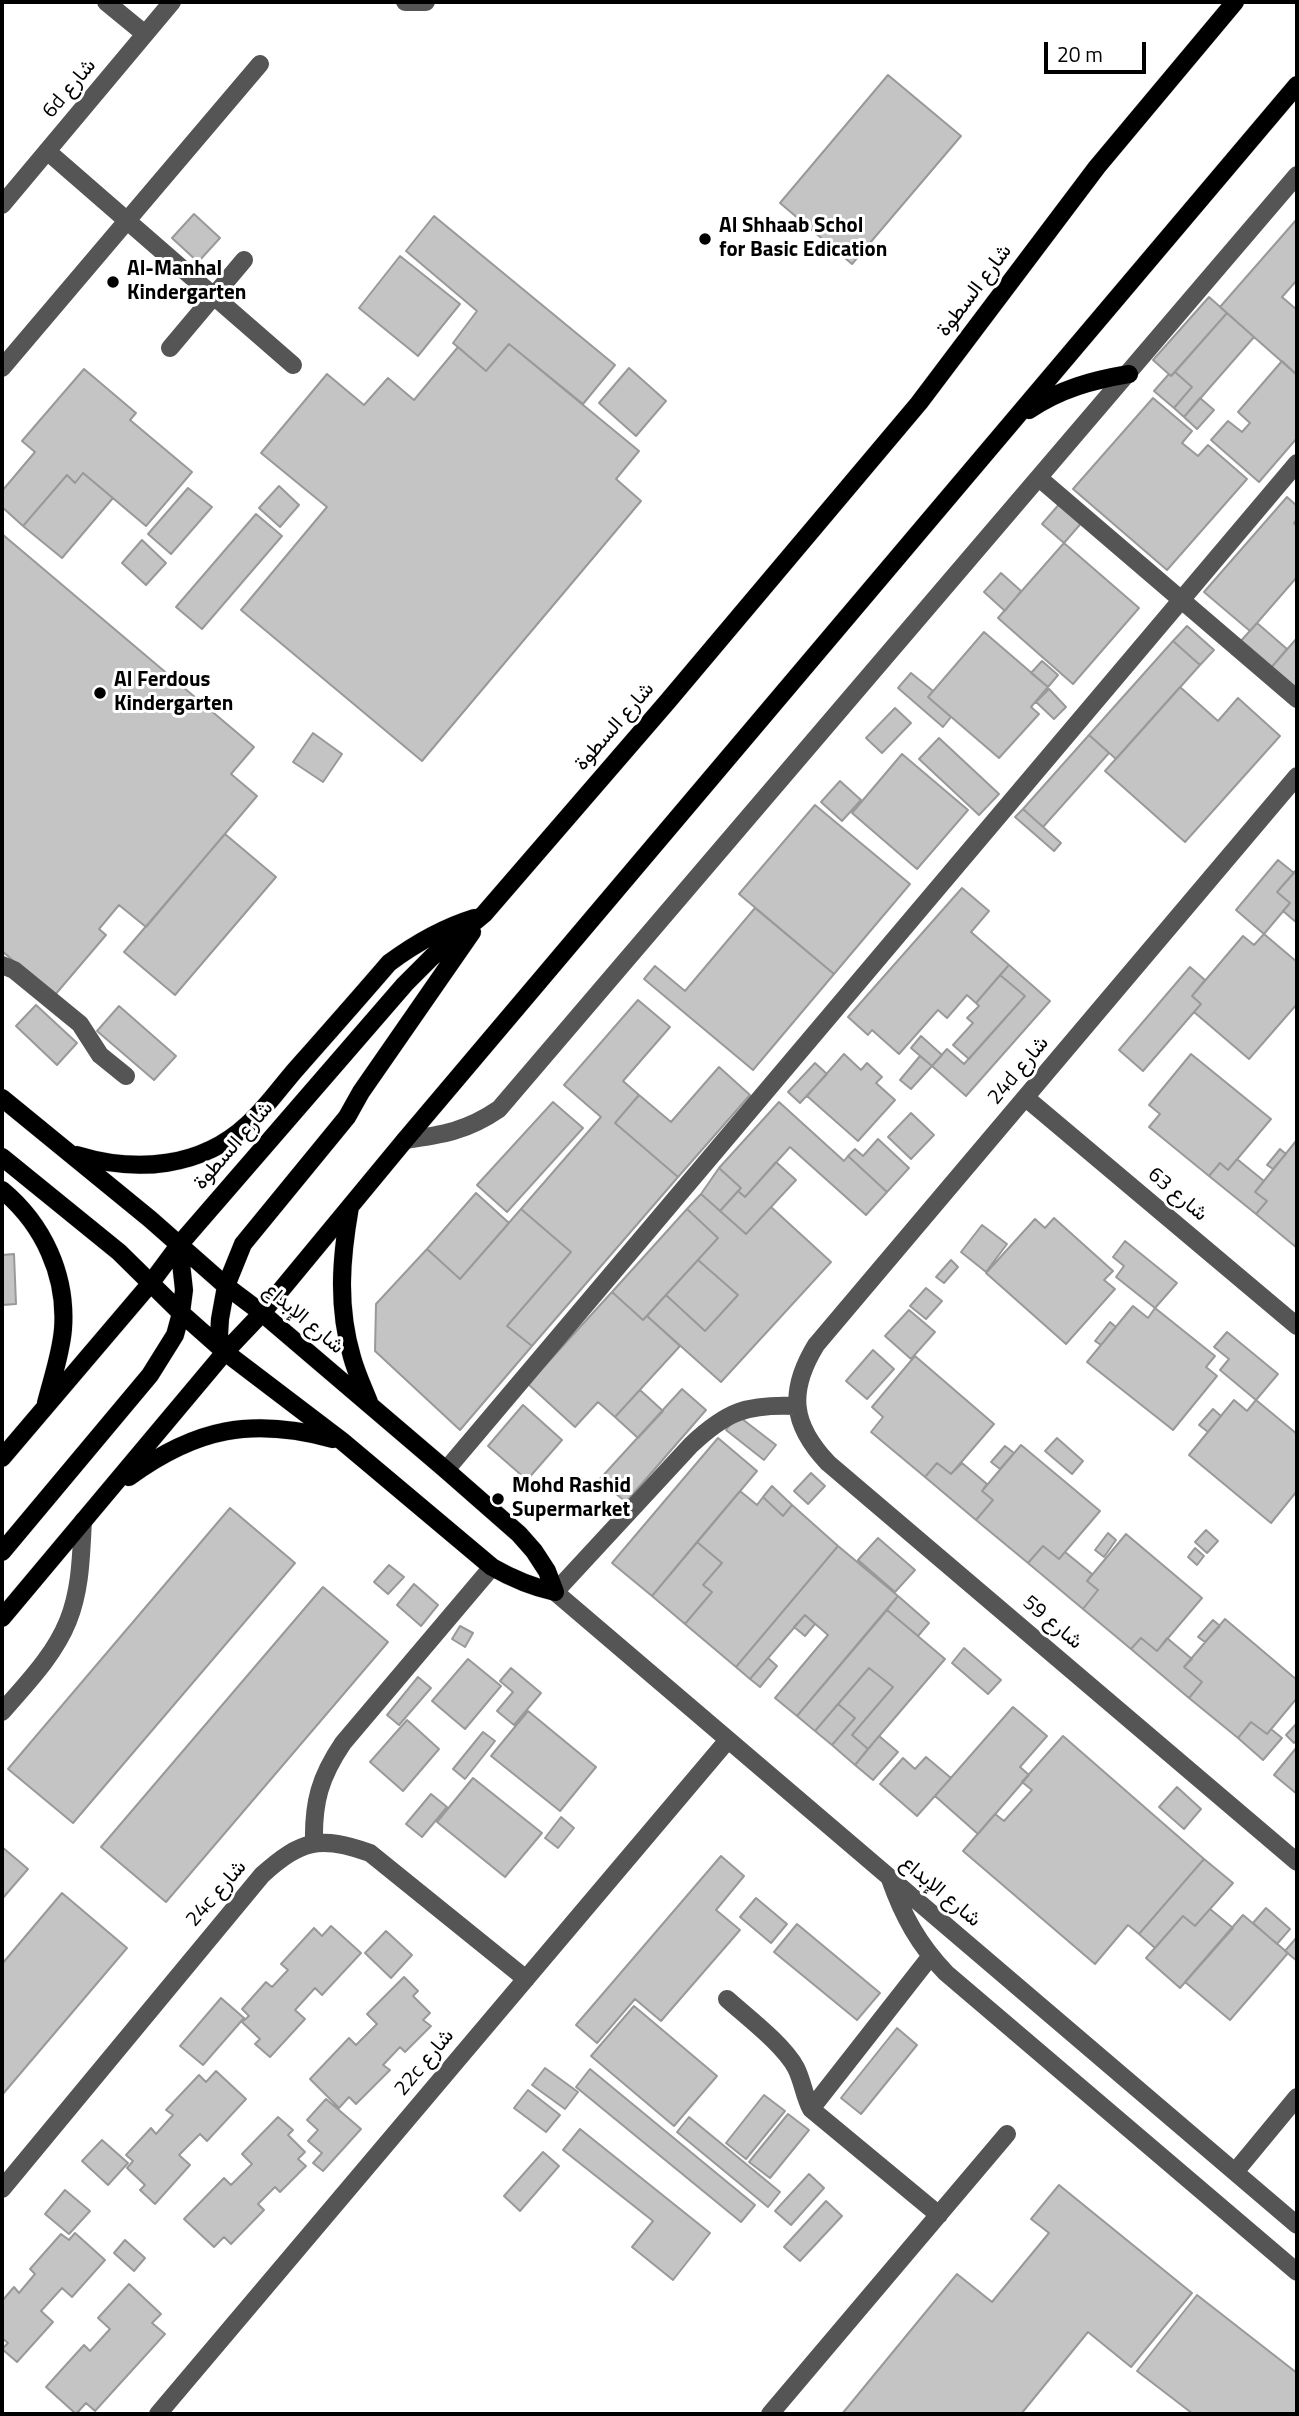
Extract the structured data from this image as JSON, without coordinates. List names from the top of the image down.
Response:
{
  "streets": {
    "main road": ["شارع السطوة", "شارع الإبداع"],
    "street": [
      "6d شارع",
      "24d شارع",
      "شارع 63",
      "شارع 59",
      "24c شارع",
      "22c شارع"
    ]
  },
  "crossings": [
    ["شارع السطوة", "شارع الإبداع"],
    ["24d شارع", "شارع 63"],
    ["24d شارع", "شارع 59"],
    ["شارع الإبداع", "22c شارع"],
    ["24c شارع", "22c شارع"]
  ],
  "places": [
    "Al Shhaab Schol for Basic Edication",
    "Al-Manhal Kindergarten",
    "Al Ferdous Kindergarten",
    "Mohd Rashid Supermarket"
  ],
  "scale_bar": "20 m"
}
